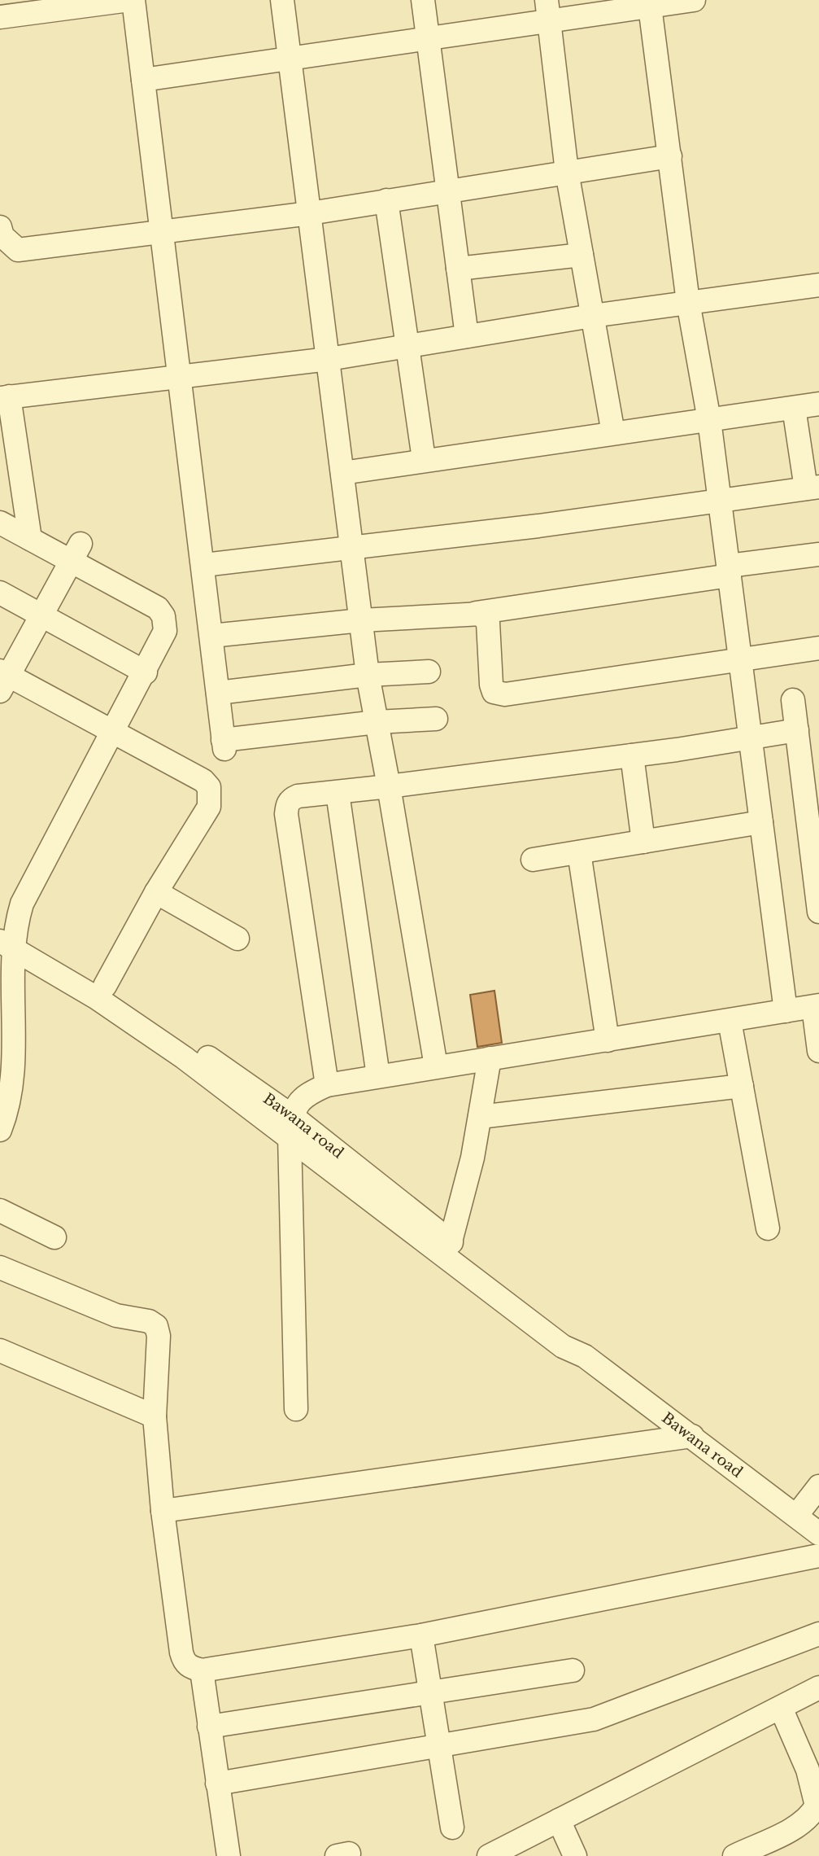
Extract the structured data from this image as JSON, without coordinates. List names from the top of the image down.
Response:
{
  "streets": {
    "street": ["Bawana road"]
  }
}
